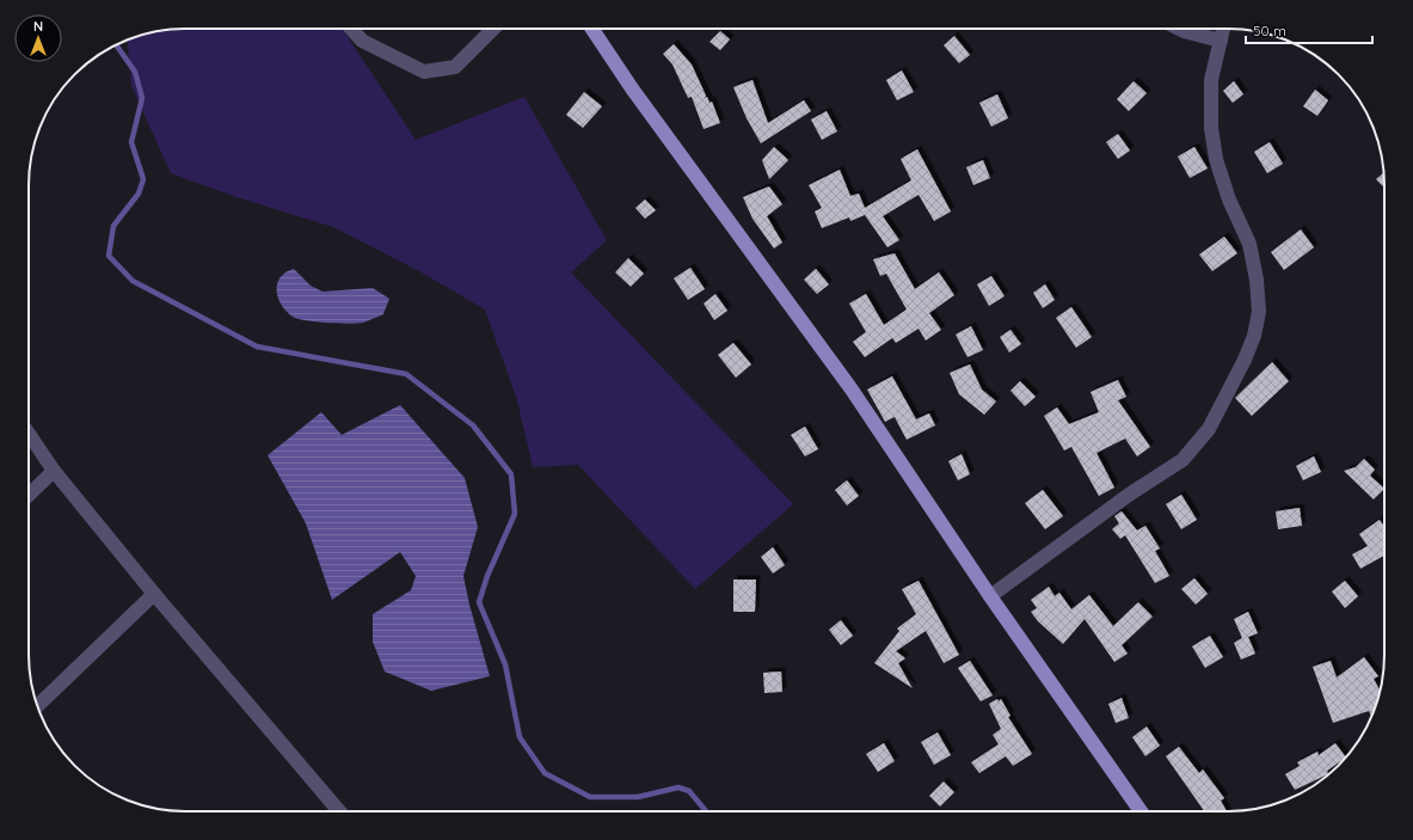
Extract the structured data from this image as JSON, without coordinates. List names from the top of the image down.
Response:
{
  "scale_bar": "50 m",
  "north": "top"
}
